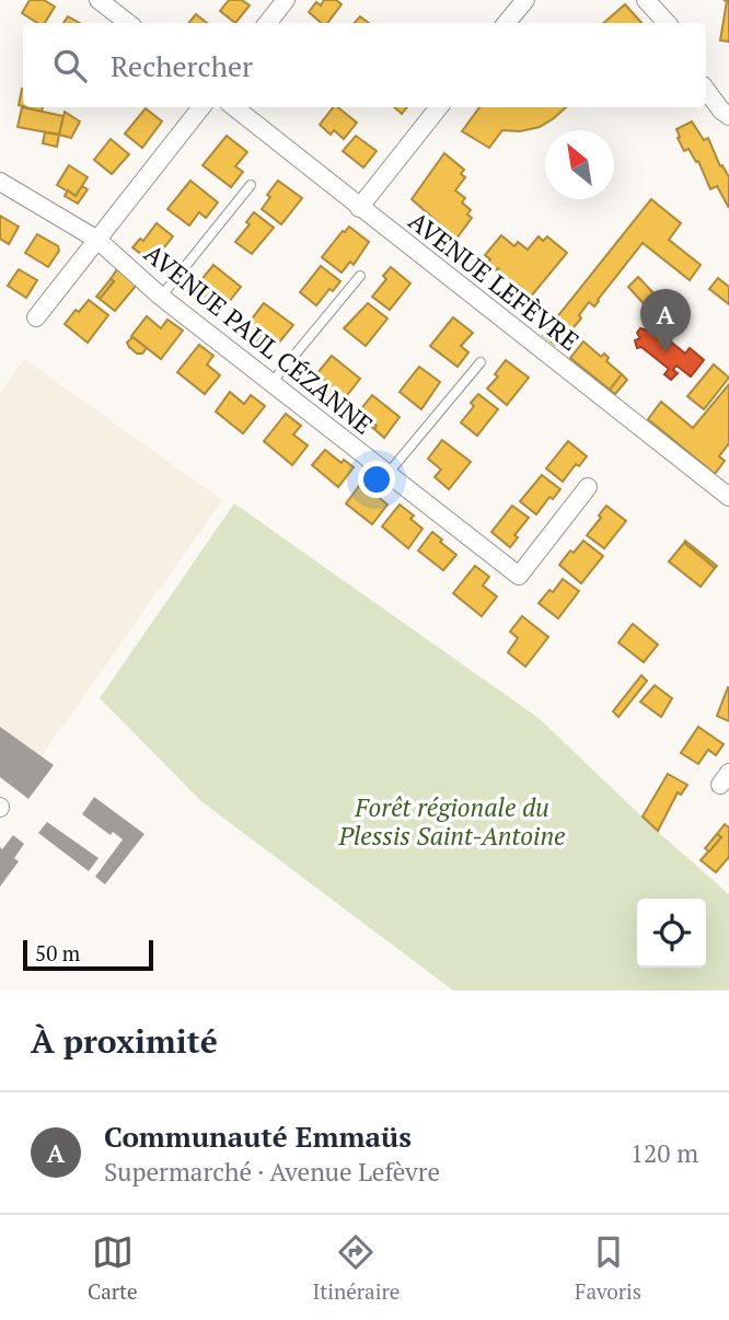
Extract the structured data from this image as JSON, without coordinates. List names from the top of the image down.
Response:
{
  "streets": {
    "street": ["AVENUE LEFÈVRE", "AVENUE PAUL CÉZANNE"]
  },
  "parks": ["Forêt régionale du Plessis Saint-Antoine"],
  "scale_bar": "50 m",
  "north": "top left",
  "page": {
    "search": "Rechercher",
    "pins": "A",
    "scale": "50 m",
    "heading": "À proximité",
    "list": [
      {
        "mark": "A",
        "name": "Communauté Emmaüs",
        "note": "Supermarché · Avenue Lefèvre",
        "value": "120 m"
      }
    ],
    "nav": ["Carte", "Itinéraire", "Favoris"]
  }
}
